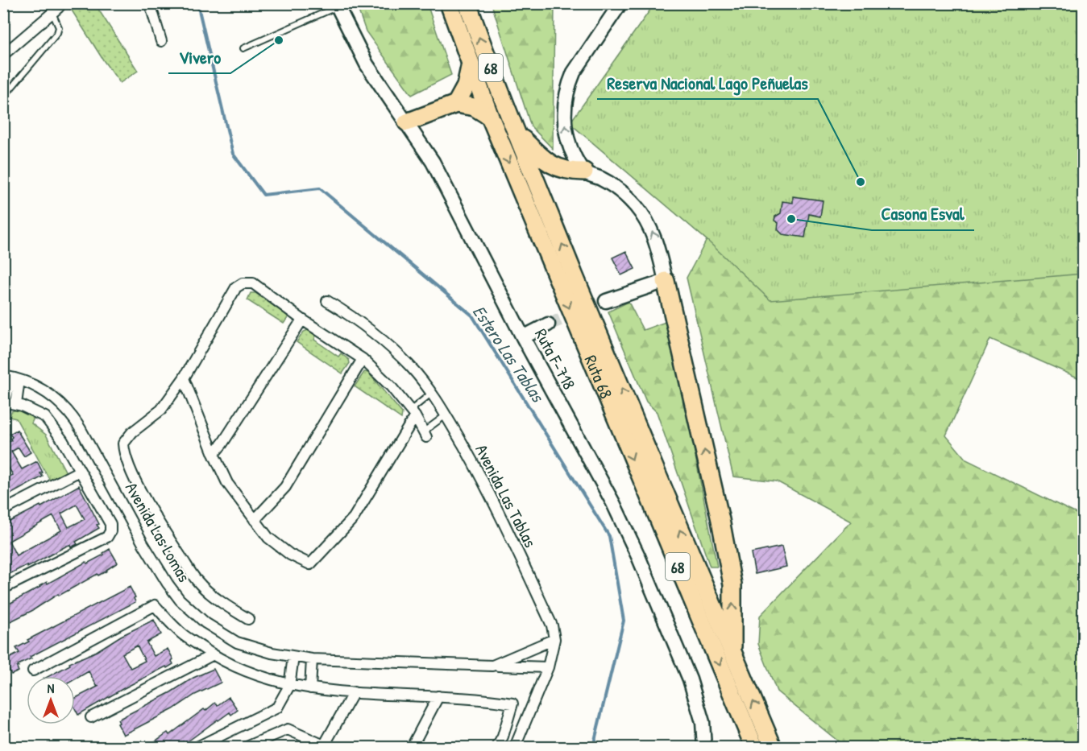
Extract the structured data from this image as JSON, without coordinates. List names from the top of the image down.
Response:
{
  "streets": {
    "highway": ["68", "Ruta 68"],
    "street": ["Ruta F-718", "Avenida Las Tablas", "Avenida Las Lomas"]
  },
  "crossings": [
    ["Avenida Las Tablas", "Avenida Las Lomas"]
  ],
  "water": ["Estero Las Tablas"],
  "places": ["Vivero", "Reserva Nacional Lago Peñuelas", "Casona Esval"],
  "north": "top"
}
